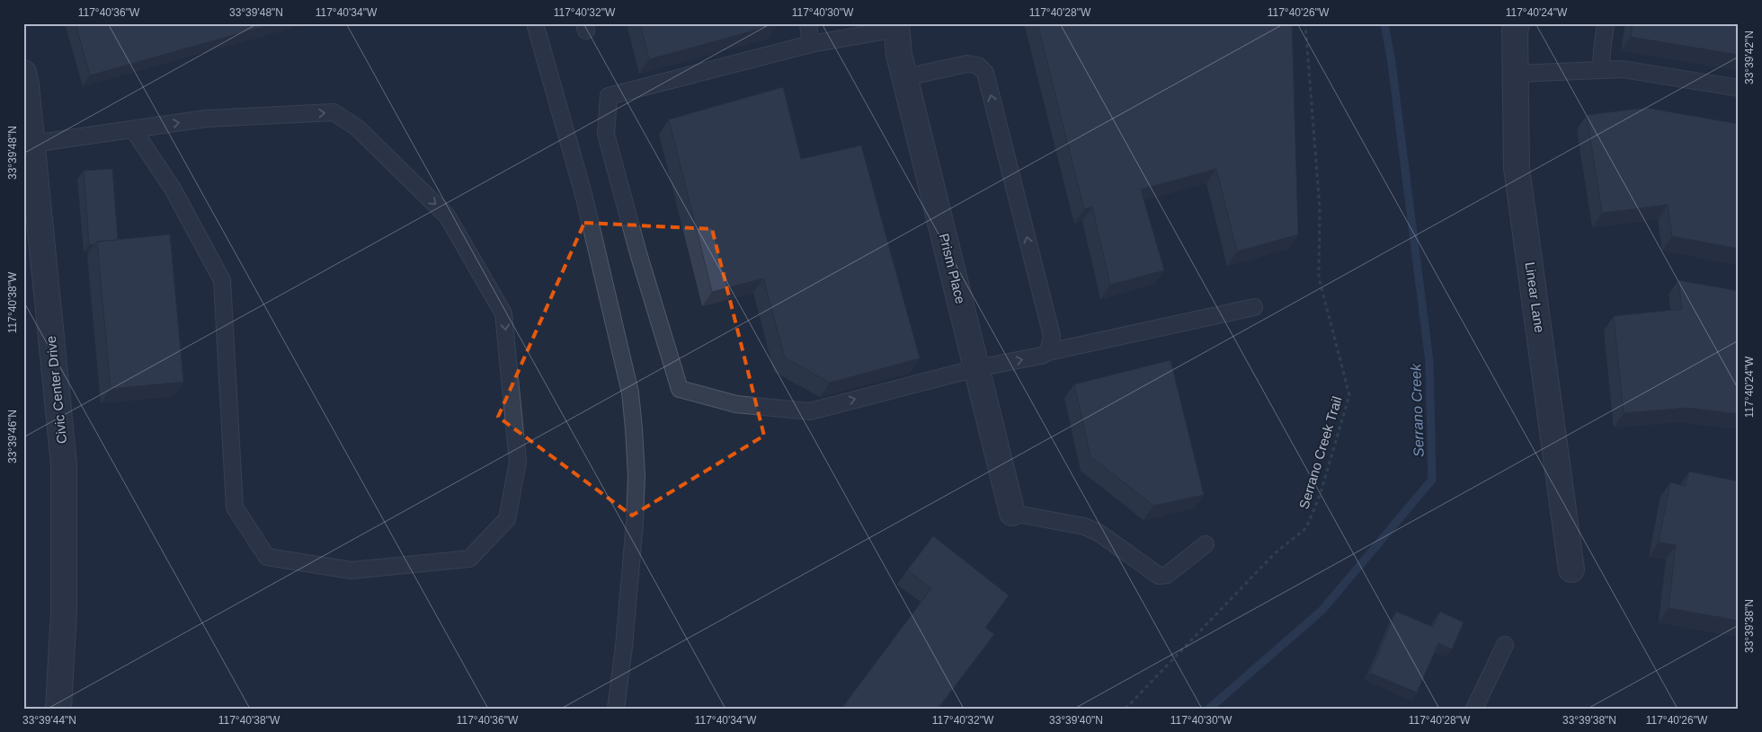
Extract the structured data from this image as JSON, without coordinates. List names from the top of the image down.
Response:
{
  "streets": {
    "street": ["Prism Place", "Linear Lane", "Civic Center Drive"],
    "path": ["Serrano Creek Trail"]
  },
  "water": ["Serrano Creek"],
  "coordinates": [
    "117°40'36\"W",
    "33°39'48\"N",
    "117°40'34\"W",
    "117°40'32\"W",
    "117°40'30\"W",
    "117°40'28\"W",
    "117°40'26\"W",
    "117°40'24\"W",
    "33°39'42\"N",
    "117°40'38\"W",
    "33°39'46\"N",
    "33°39'38\"N",
    "33°39'44\"N",
    "33°39'40\"N"
  ]
}
